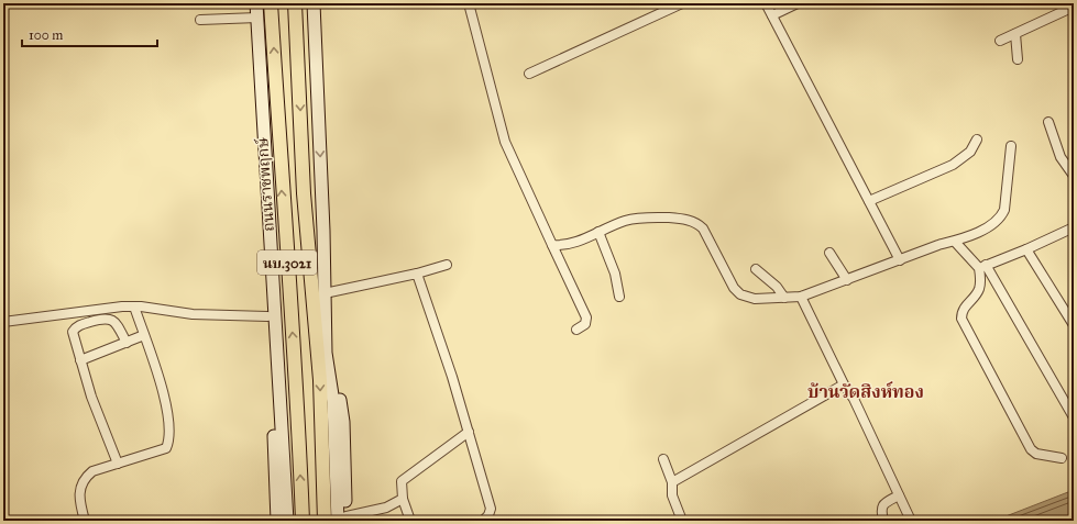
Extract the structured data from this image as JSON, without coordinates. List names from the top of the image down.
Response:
{
  "streets": {
    "main road": ["ถนนราชพฤกษ์", "นบ.3021"]
  },
  "districts": ["บ้านวัดสิงห์ทอง"],
  "scale_bar": "100 m"
}
